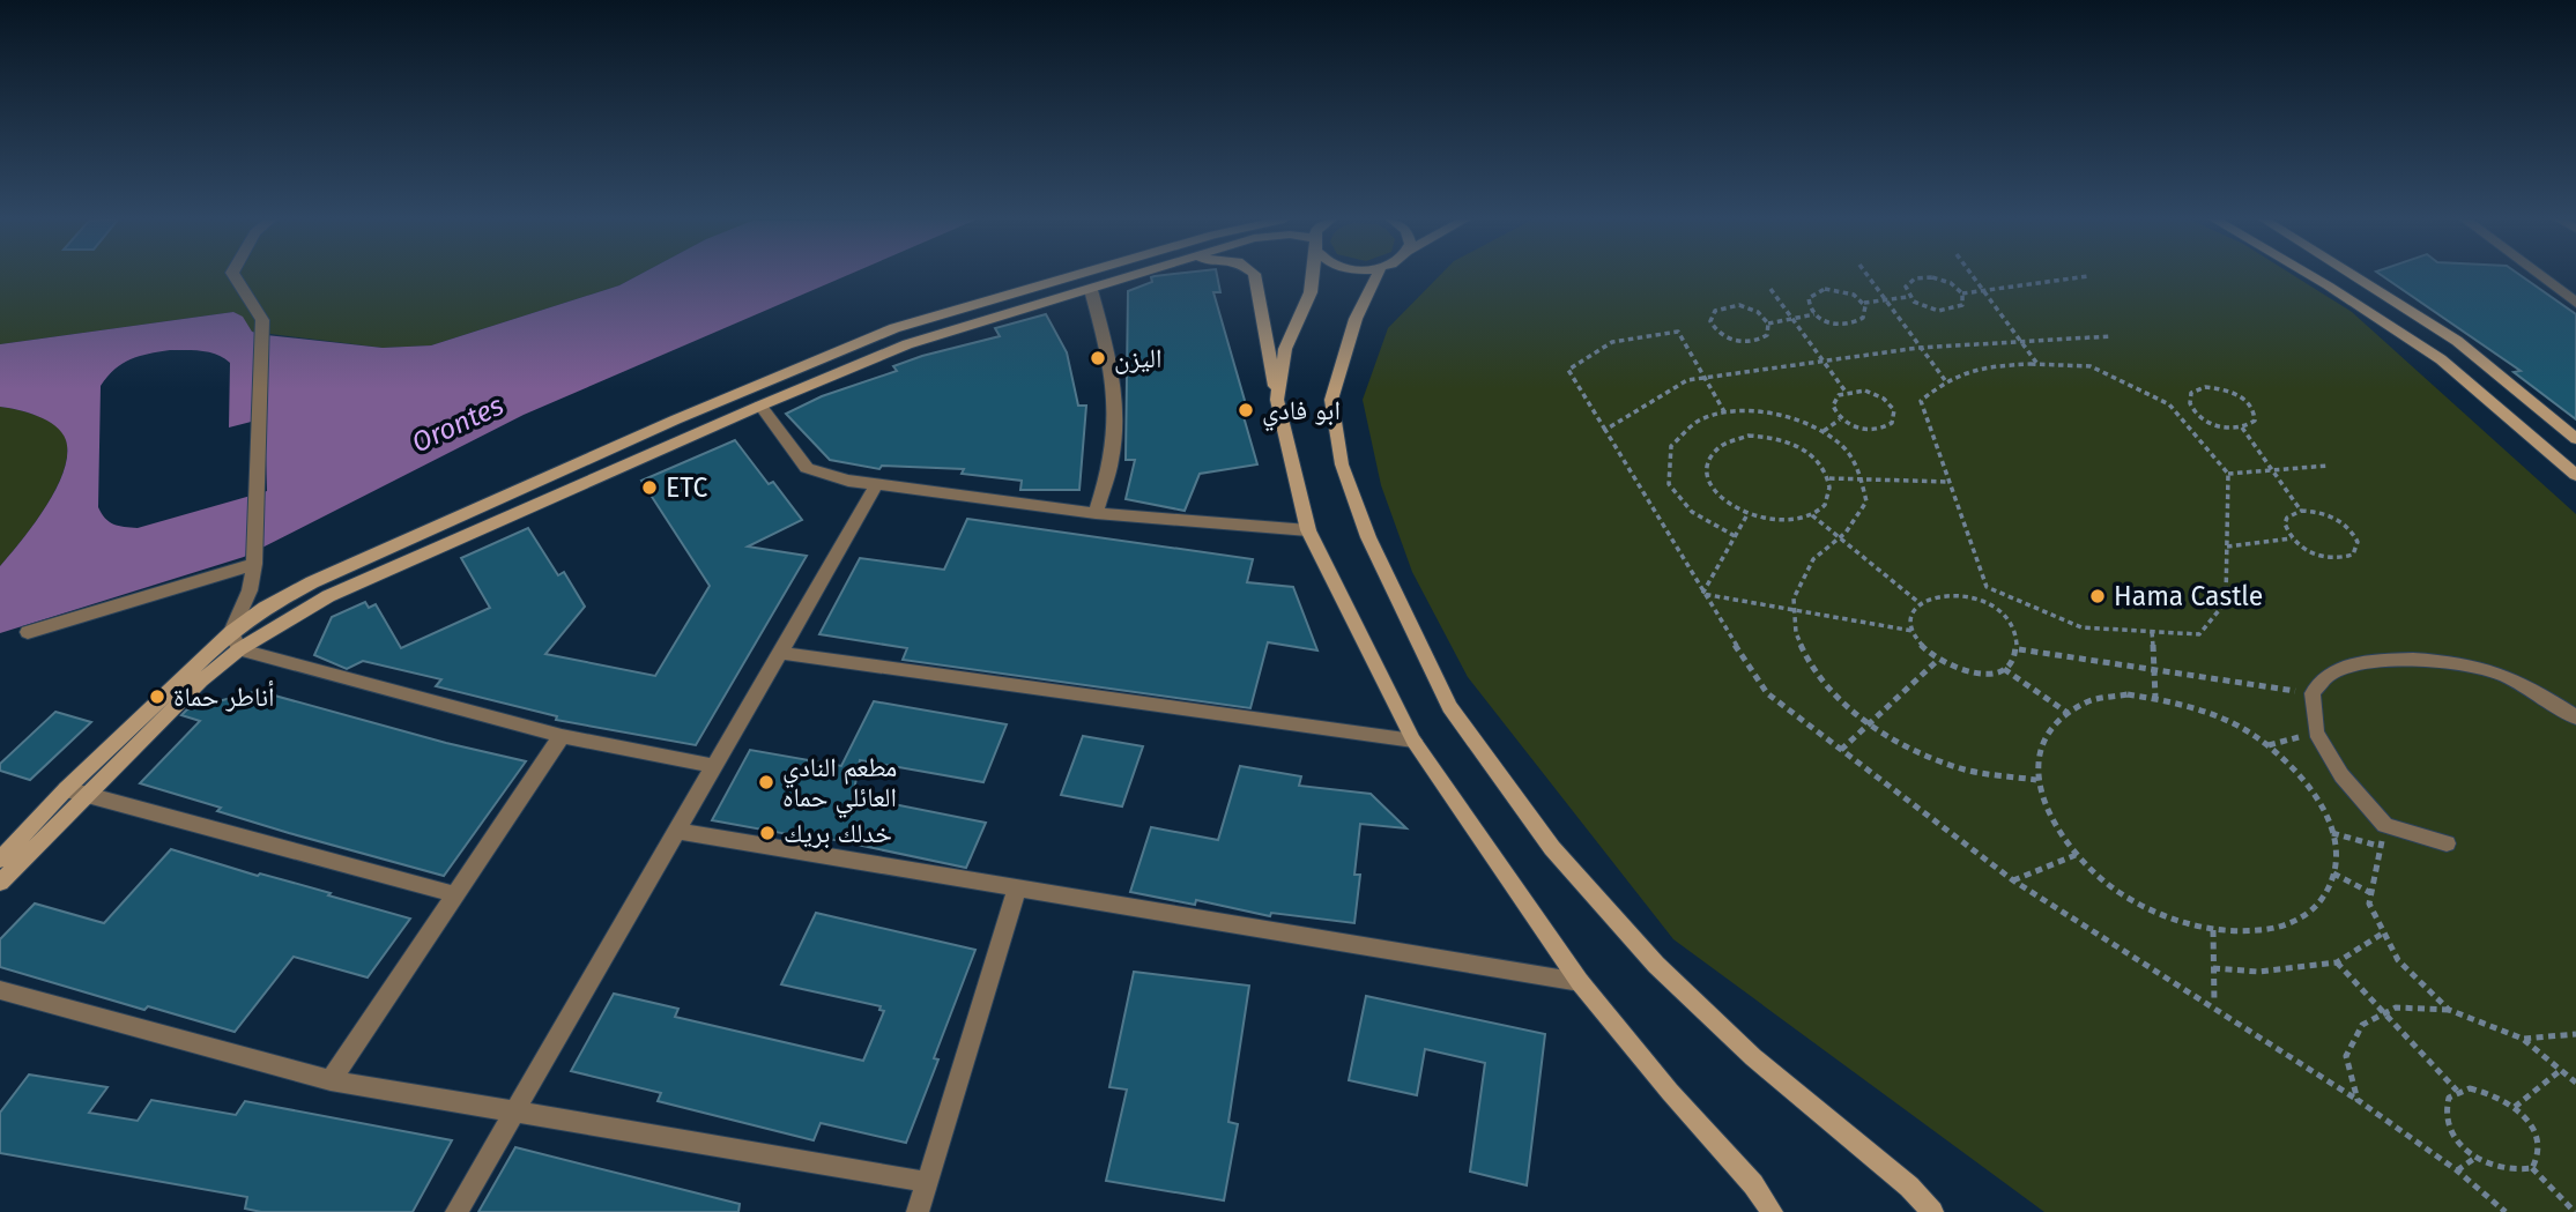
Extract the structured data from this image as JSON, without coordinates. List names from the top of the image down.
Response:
{
  "water": ["Orontes"],
  "places": [
    "اليزن",
    "ابو فادي",
    "ETC",
    "Hama Castle",
    "أناطر حماة",
    "مطعم النادي العائلي حماه",
    "خدلك بريك"
  ]
}
